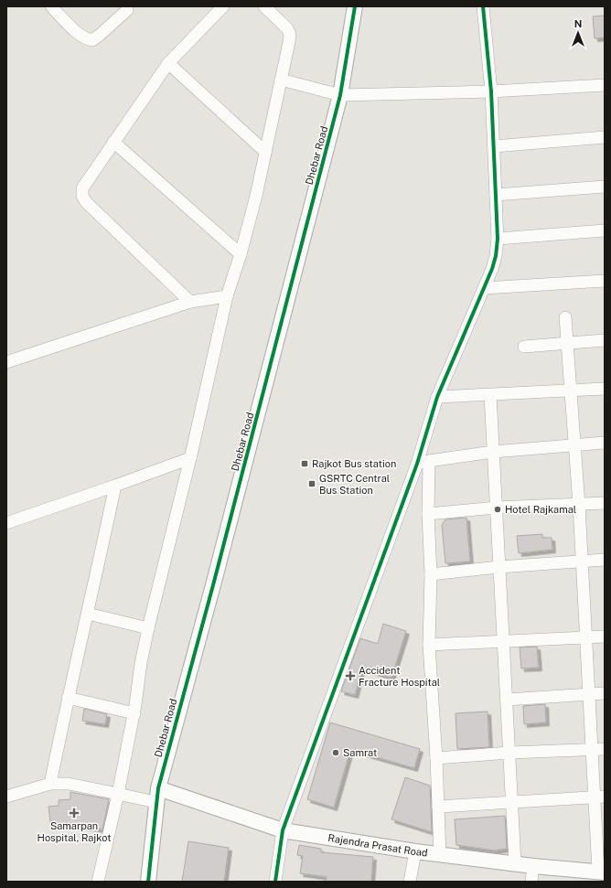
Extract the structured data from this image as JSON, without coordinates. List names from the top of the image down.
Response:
{
  "streets": {
    "street": ["Dhebar Road", "Rajendra Prasat Road"]
  },
  "crossings": [
    ["Dhebar Road", "Rajendra Prasat Road"]
  ],
  "places": {
    "transit": ["Rajkot Bus station", "GSRTC Central Bus Station"],
    "other": ["Hotel Rajkamal", "Samrat"],
    "health": ["Accident Fracture Hospital", "Samarpan Hospital, Rajkot"]
  },
  "north": "top"
}
